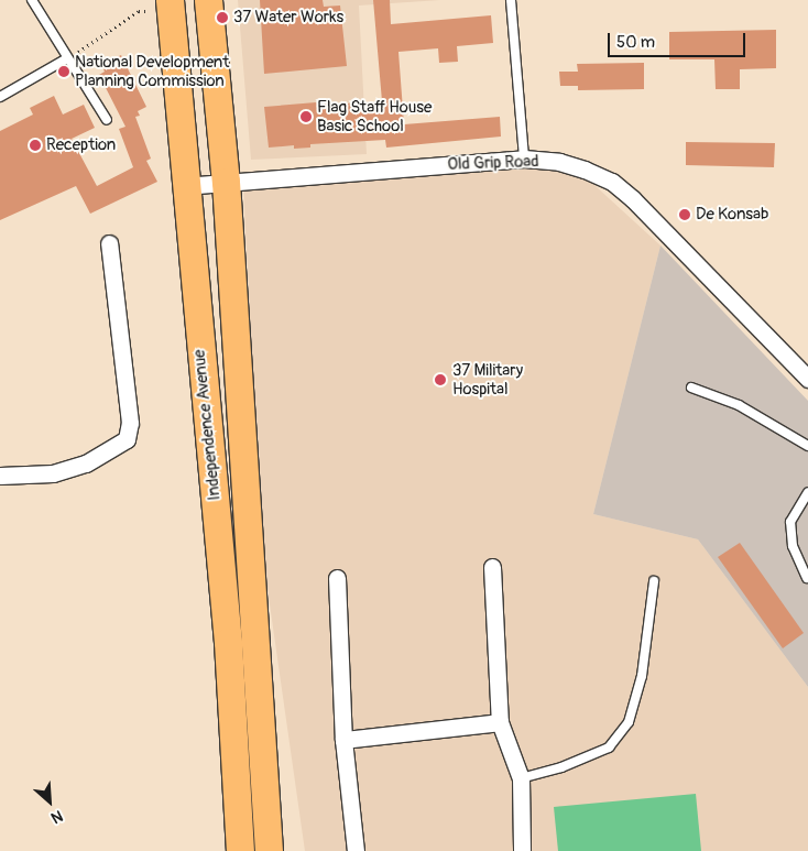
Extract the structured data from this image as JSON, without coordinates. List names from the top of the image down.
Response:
{
  "streets": {
    "highway": ["Independence Avenue"],
    "street": ["Old Grip Road"]
  },
  "crossings": [
    ["Old Grip Road", "Independence Avenue"]
  ],
  "places": [
    "37 Water Works",
    "National Development Planning Commission",
    "Flag Staff House Basic School",
    "Reception",
    "De Konsab",
    "37 Military Hospital"
  ],
  "scale_bar": "50 m",
  "north": "bottom right"
}
